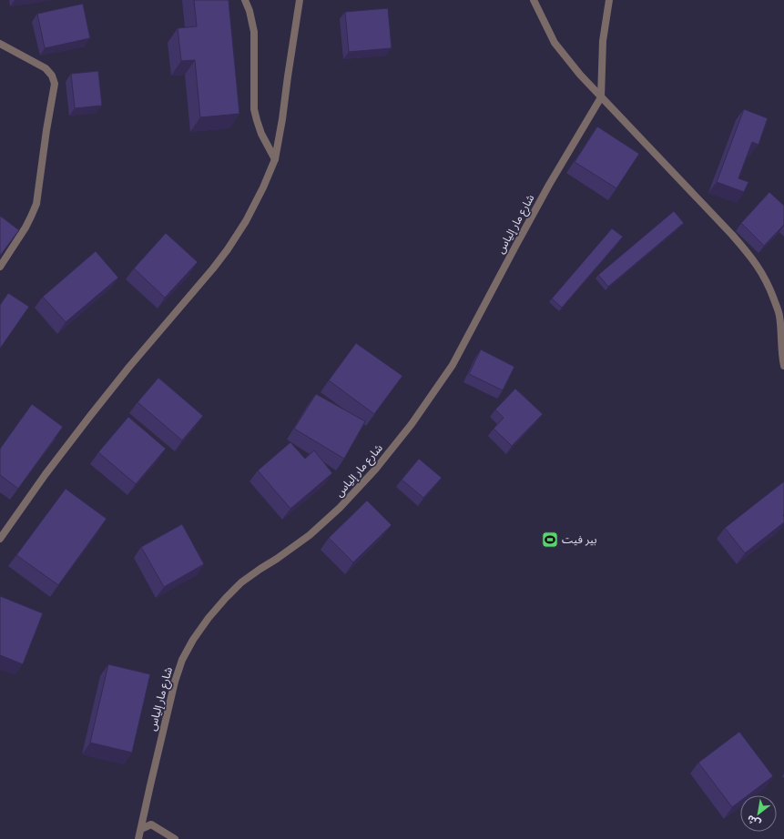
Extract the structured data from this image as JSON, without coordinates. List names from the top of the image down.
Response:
{
  "streets": {
    "street": ["شارع مار إلياس"]
  },
  "places": {
    "sports": ["بير فيت"]
  },
  "north": "bottom left"
}
